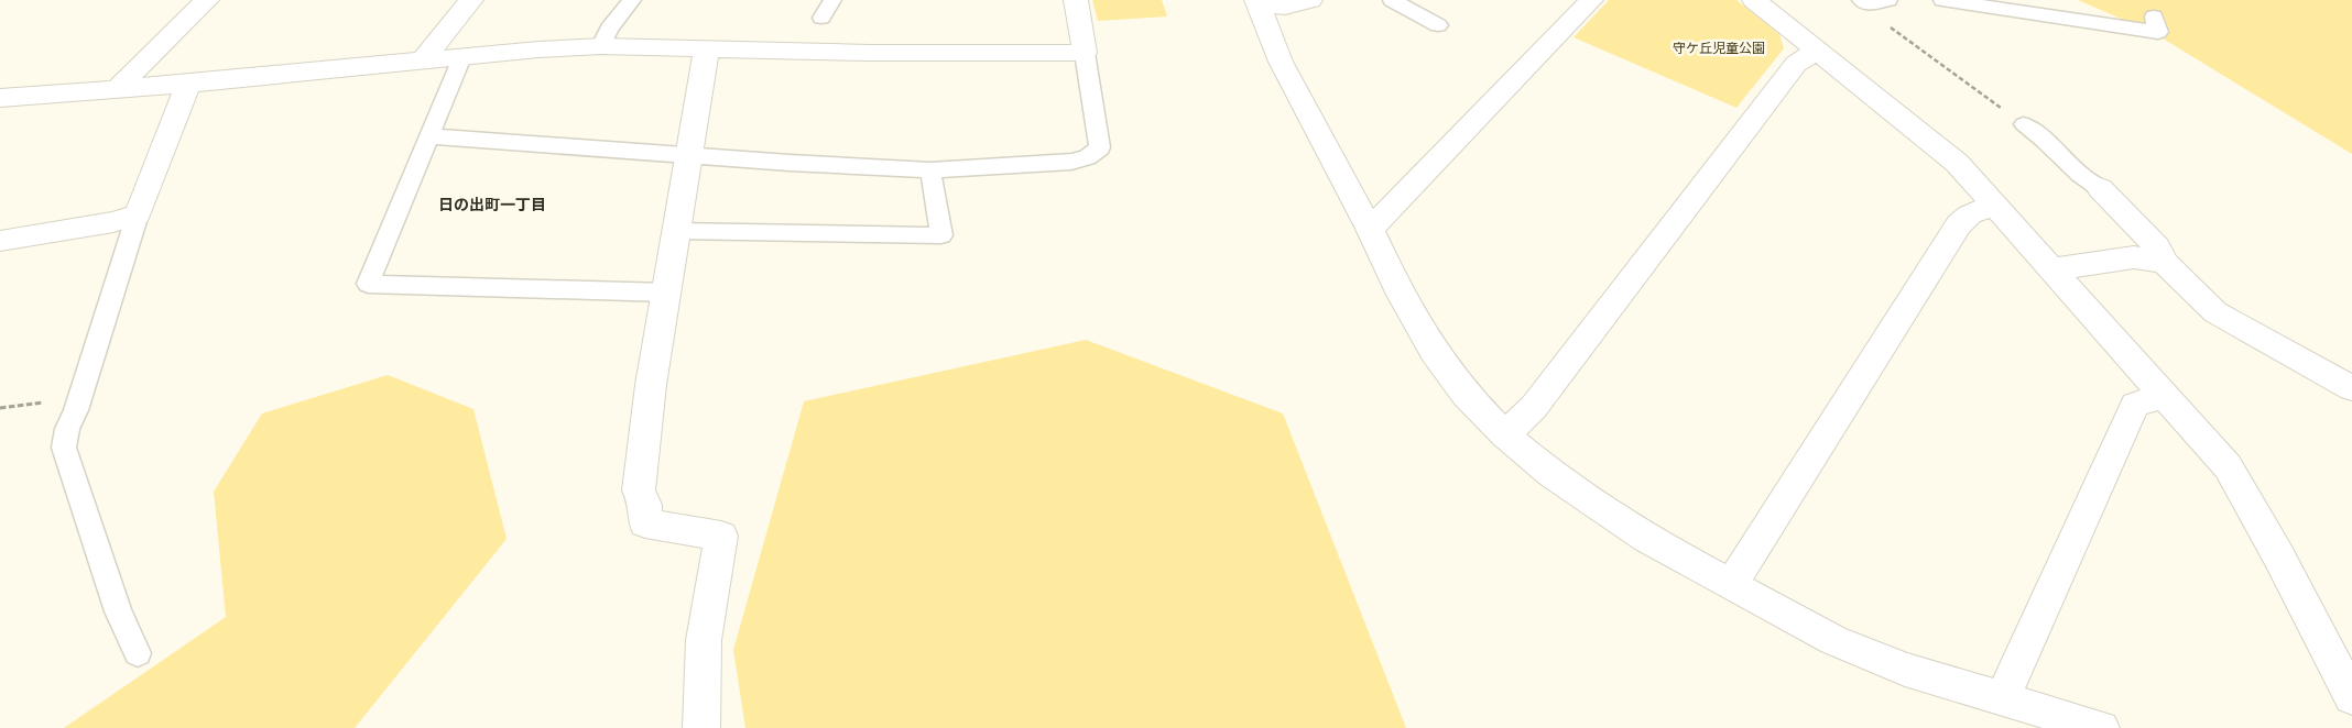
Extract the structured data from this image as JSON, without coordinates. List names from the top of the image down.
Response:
{
  "districts": ["日の出町一丁目"],
  "parks": ["守ケ丘児童公園"]
}
